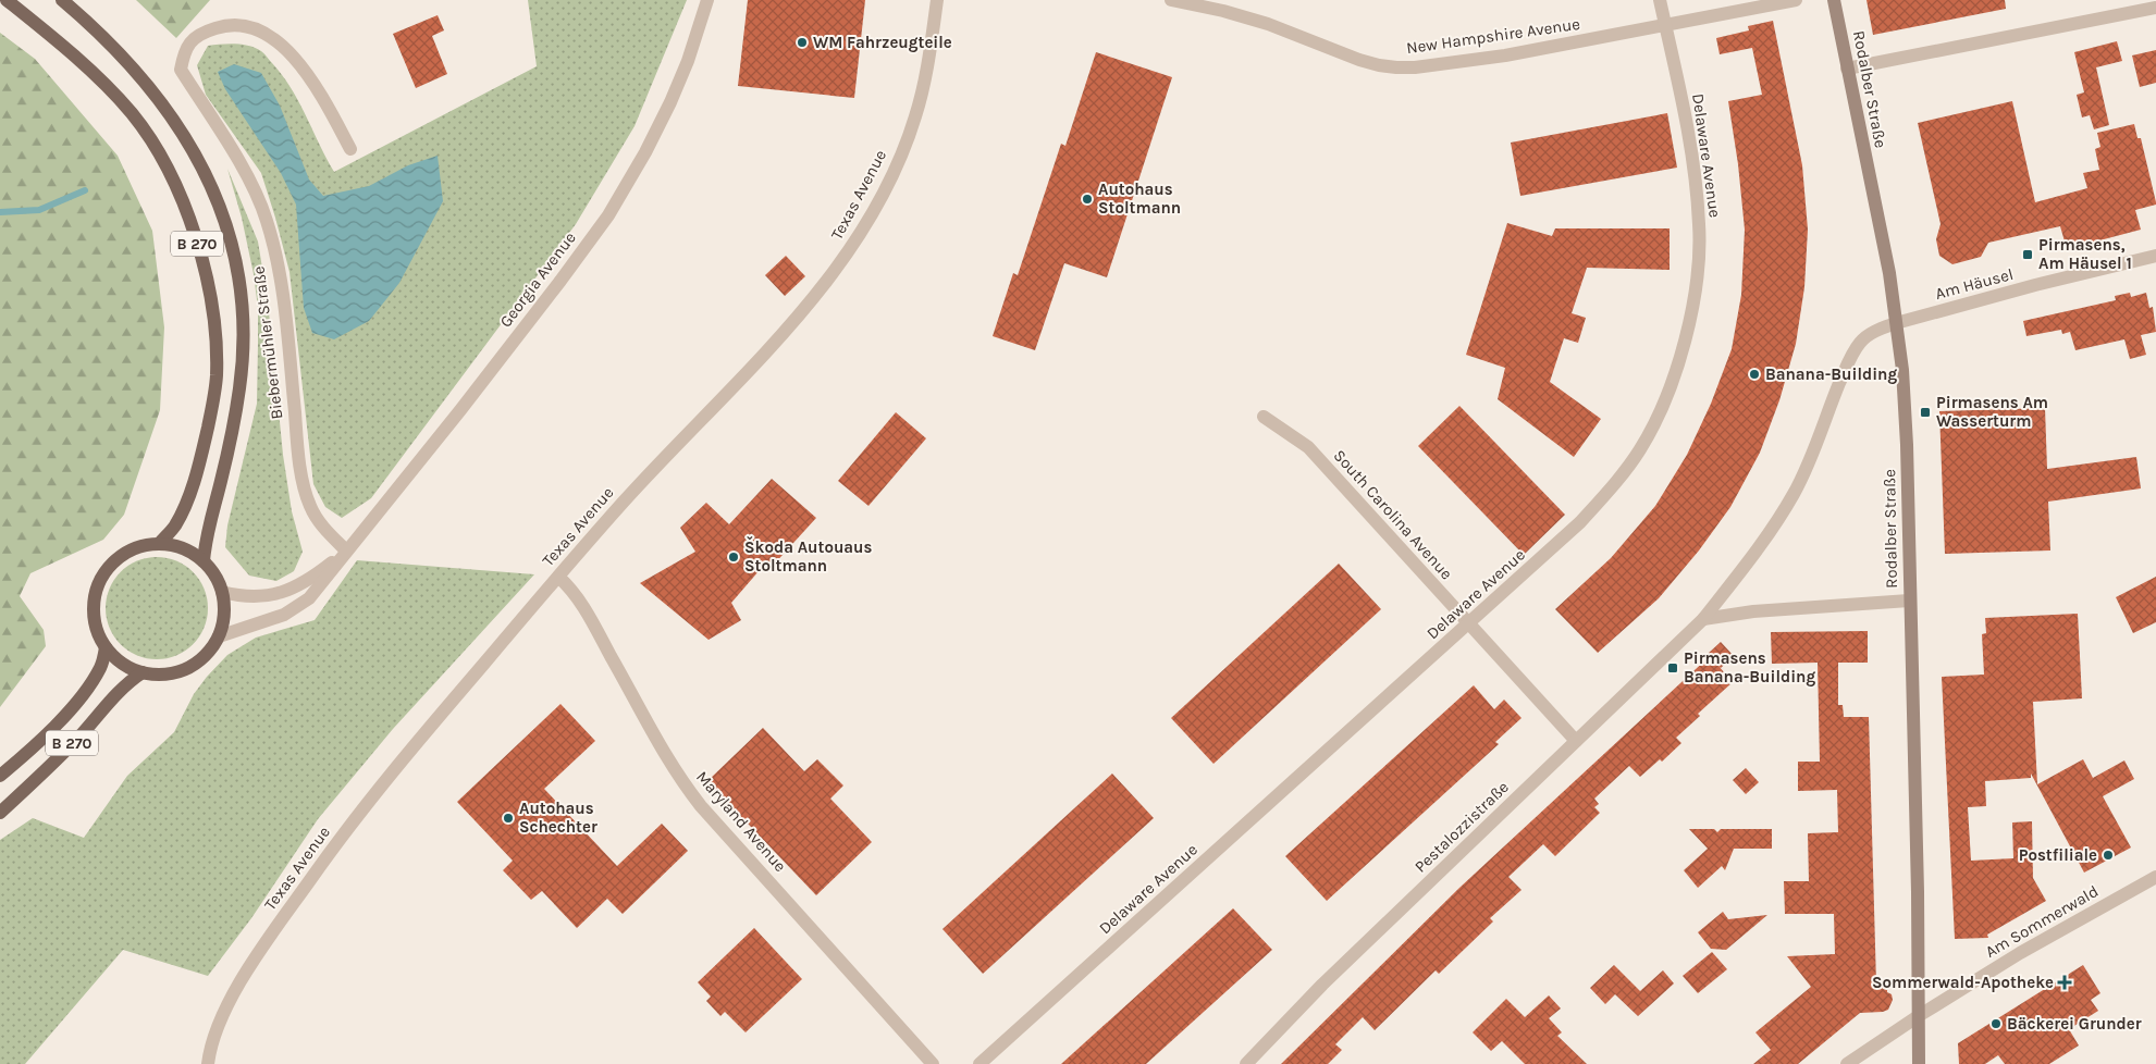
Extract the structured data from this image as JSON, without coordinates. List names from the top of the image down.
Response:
{
  "streets": {
    "main road": ["Rodalber Straße", "B 270"],
    "street": [
      "New Hampshire Avenue",
      "Delaware Avenue",
      "Texas Avenue",
      "Georgia Avenue",
      "Am Häusel",
      "Biebermühler Straße",
      "South Carolina Avenue",
      "Maryland Avenue",
      "Pestalozzistraße",
      "Am Sommerwald"
    ]
  },
  "crossings": [
    ["New Hampshire Avenue", "Delaware Avenue"],
    ["Rodalber Straße", "Am Häusel"],
    ["Rodalber Straße", "Pestalozzistraße"],
    ["Rodalber Straße", "Am Sommerwald"],
    ["Delaware Avenue", "South Carolina Avenue"],
    ["Texas Avenue", "Maryland Avenue"],
    ["B 270", "Georgia Avenue"],
    ["Georgia Avenue", "Biebermühler Straße"],
    ["Am Häusel", "Pestalozzistraße"],
    ["South Carolina Avenue", "Pestalozzistraße"]
  ],
  "places": {
    "other": [
      "WM Fahrzeugteile",
      "Autohaus Stoltmann",
      "Banana-Building",
      "Škoda Autouaus Stoltmann",
      "Autohaus Schechter",
      "Postfiliale",
      "Bäckerei Grunder"
    ],
    "transit": ["Pirmasens, Am Häusel 1", "Pirmasens Am Wasserturm", "Pirmasens Banana-Building"],
    "health": ["Sommerwald-Apotheke"]
  }
}
